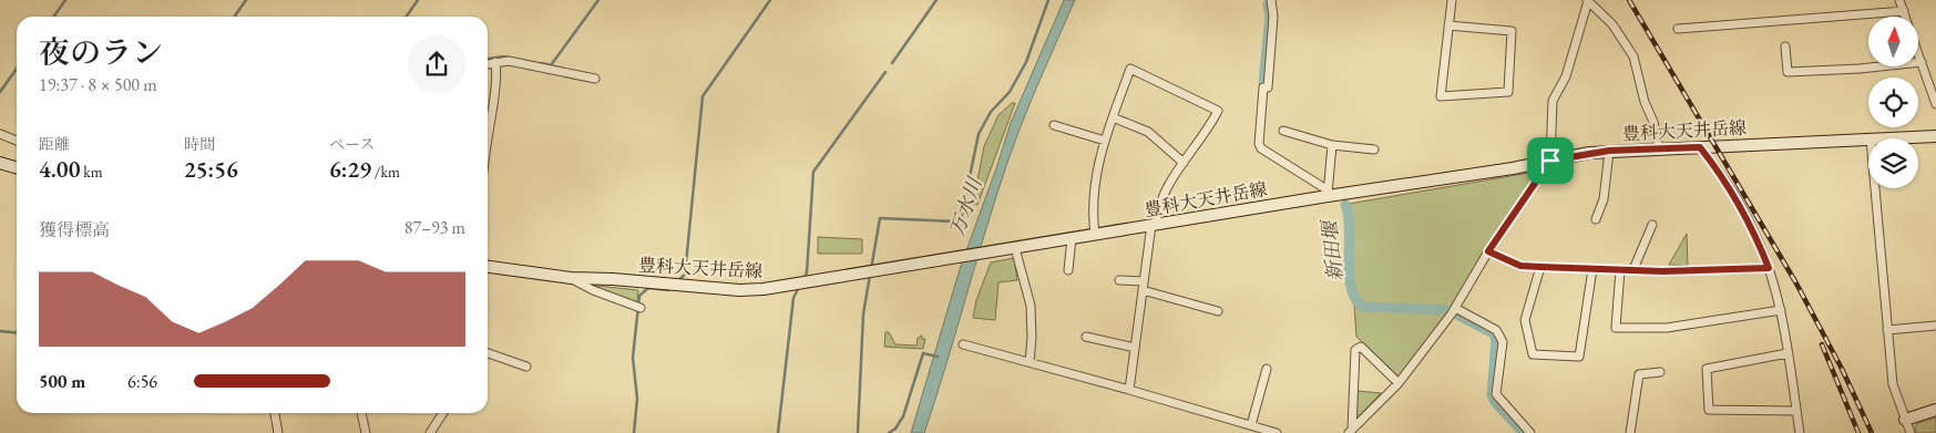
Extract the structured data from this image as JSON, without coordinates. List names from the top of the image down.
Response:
{
  "streets": {
    "main road": ["豊科大天井岳線"]
  },
  "water": ["万水川", "新田堰"],
  "north": "top",
  "page": {
    "heading": ["夜のラン", "19:37 · 8 × 500 m"],
    "stats": [
      ["距離", "4.00 km"],
      ["時間", "25:56"],
      ["ペース", "6:29 /km"]
    ],
    "chart": ["獲得標高", "87–93 m"],
    "list": [
      {
        "name": "500 m",
        "note": "6:56"
      }
    ]
  }
}
